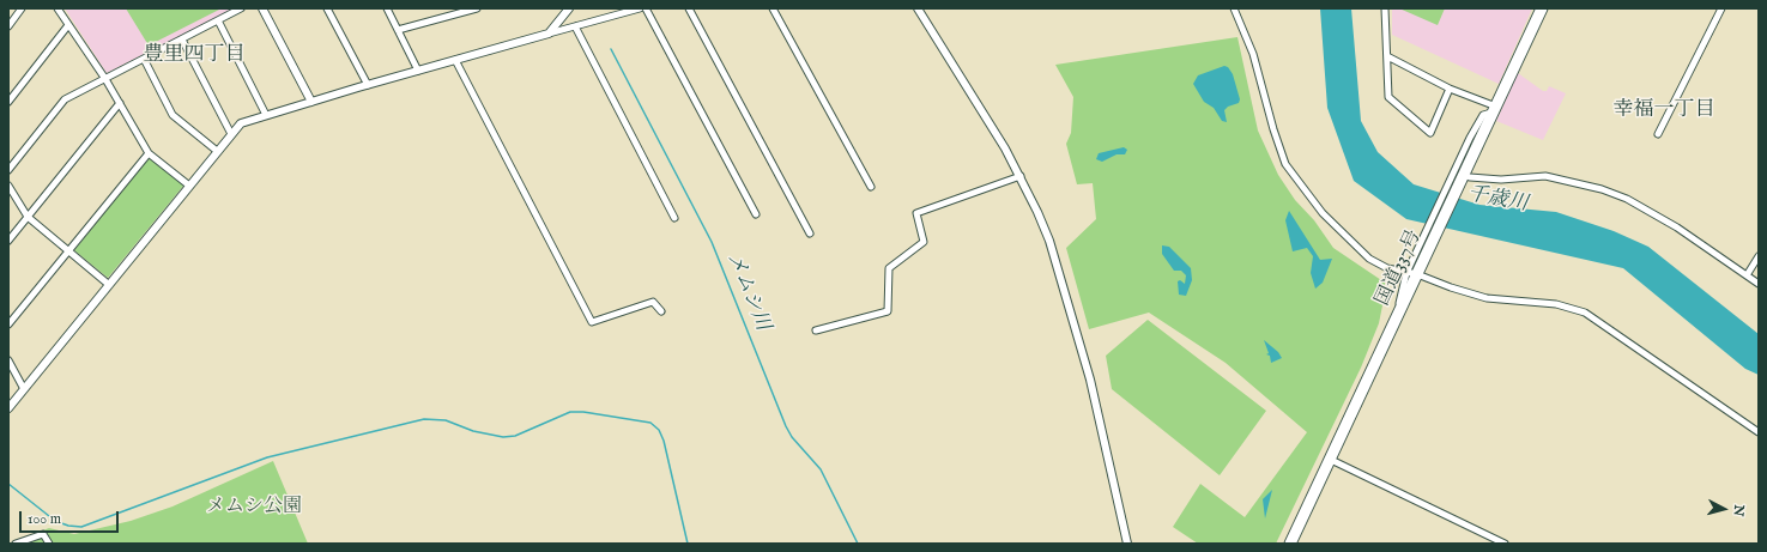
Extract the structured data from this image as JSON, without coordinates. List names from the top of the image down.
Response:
{
  "streets": {
    "highway": ["国道337号"]
  },
  "districts": ["豊里四丁目", "幸福一丁目"],
  "water": ["千歳川", "メムシ川"],
  "parks": ["メムシ公園"],
  "scale_bar": "100 m",
  "north": "right"
}
